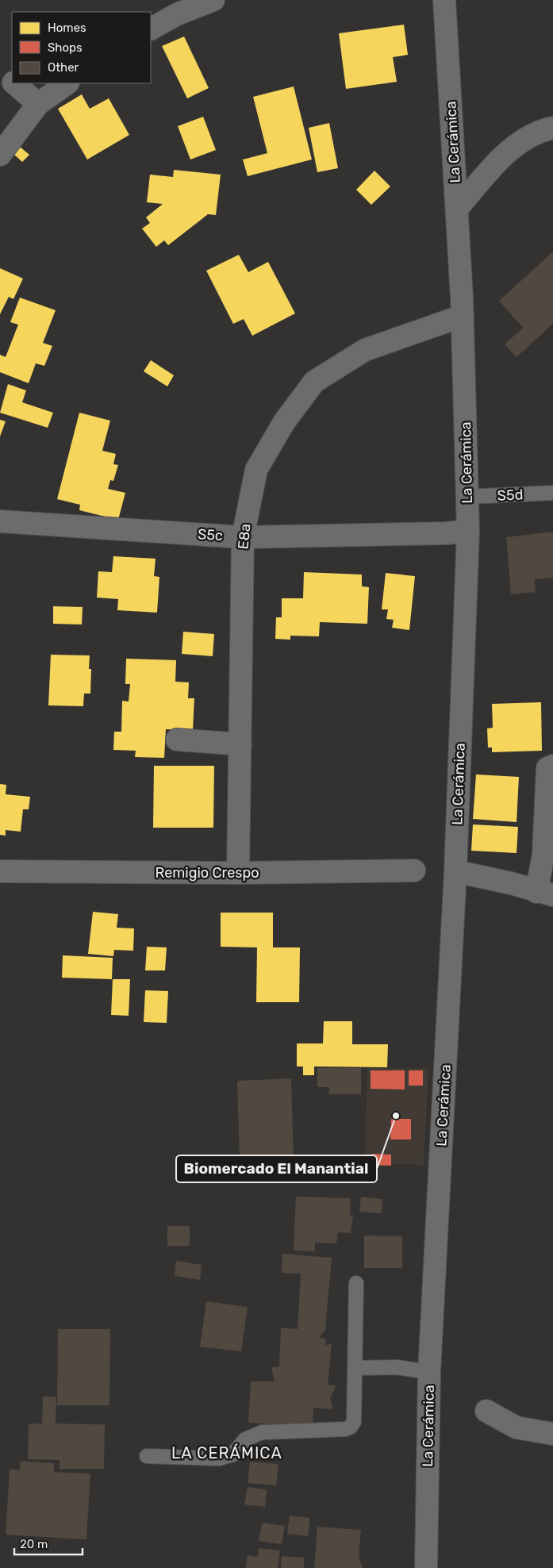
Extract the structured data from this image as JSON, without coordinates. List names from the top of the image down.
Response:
{
  "streets": {
    "street": [
      "La Cerámica",
      "S5c",
      "E8a",
      "Remigio Crespo"
    ],
    "lane": ["S5d"]
  },
  "crossings": [
    ["La Cerámica", "S5d"],
    ["La Cerámica", "S5c"],
    ["La Cerámica", "E8a"],
    ["S5c", "E8a"],
    ["E8a", "Remigio Crespo"]
  ],
  "districts": ["LA CERÁMICA"],
  "places": ["Biomercado El Manantial"],
  "legend": ["Homes", "Shops", "Other"],
  "scale_bar": "20 m"
}
